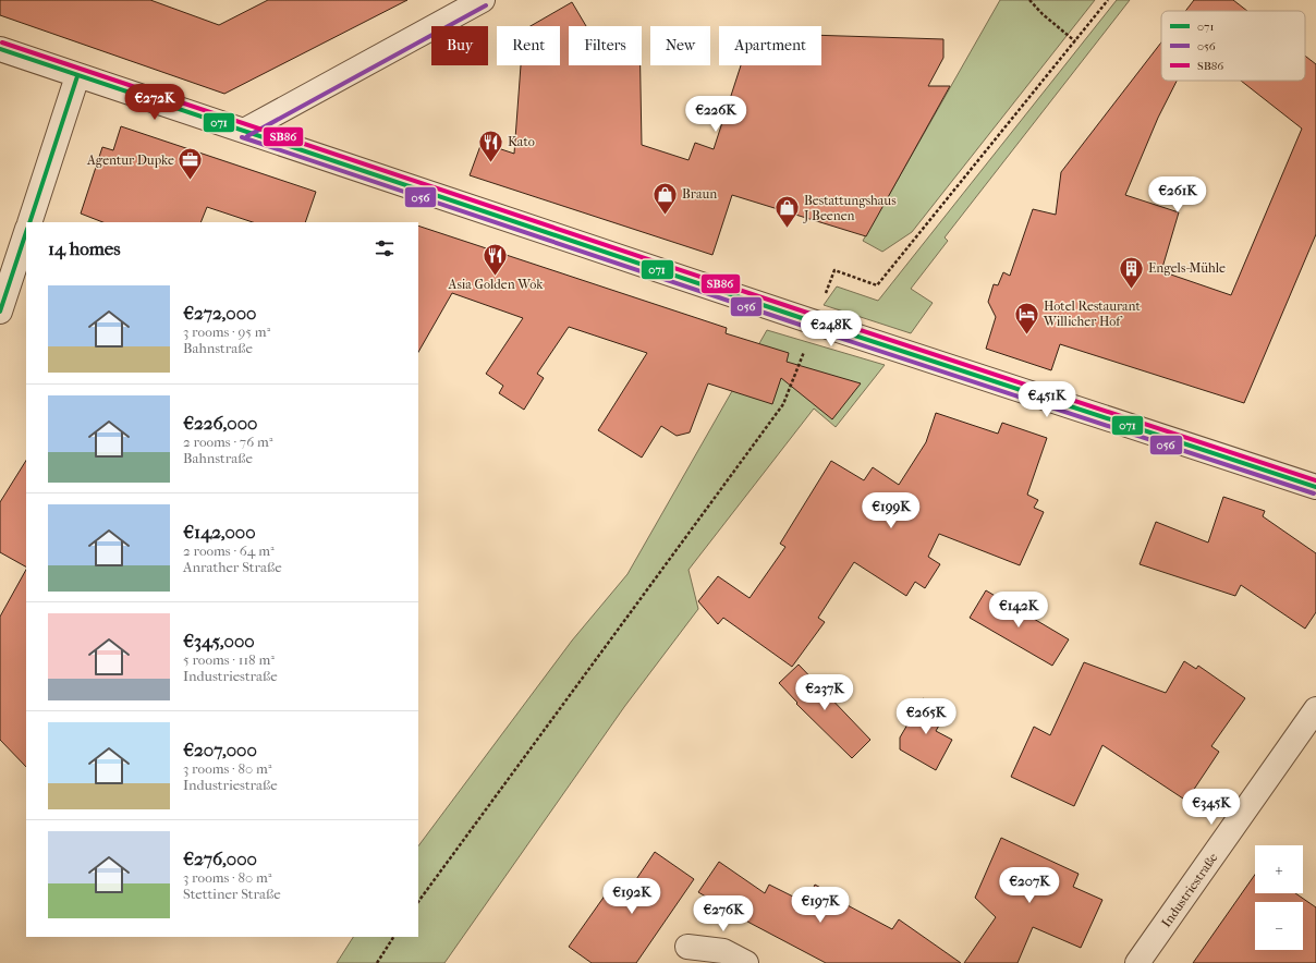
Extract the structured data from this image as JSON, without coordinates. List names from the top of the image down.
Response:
{
  "streets": {
    "street": ["Industriestraße"]
  },
  "places": {
    "restaurant": ["Kato", "Asia Golden Wok"],
    "office": ["Agentur Dupke"],
    "shop": ["Braun", "Bestattungshaus J Beenen"],
    "building": ["Engels-Mühle"],
    "hotel": ["Hotel Restaurant Willicher Hof"]
  },
  "lines": ["transit line 056", "transit line SB86", "transit line 071"],
  "legend": ["071", "056", "SB86"],
  "page": {
    "chip": [
      "Buy",
      "Rent",
      "Filters",
      "New",
      "Apartment"
    ],
    "price": [
      "€272K",
      "€226K",
      "€261K",
      "€248K",
      "€451K",
      "€199K",
      "€142K",
      "€237K",
      "€265K",
      "€345K",
      "€207K",
      "€192K",
      "€197K",
      "€276K"
    ],
    "heading": "14 homes",
    "list": [
      {
        "name": "€272,000",
        "note": "3 rooms · 95 m² · Bahnstraße"
      },
      {
        "name": "€226,000",
        "note": "2 rooms · 76 m² · Bahnstraße"
      },
      {
        "name": "€142,000",
        "note": "2 rooms · 64 m² · Anrather Straße"
      },
      {
        "name": "€345,000",
        "note": "5 rooms · 118 m² · Industriestraße"
      },
      {
        "name": "€207,000",
        "note": "3 rooms · 80 m² · Industriestraße"
      },
      {
        "name": "€276,000",
        "note": "3 rooms · 80 m² · Stettiner Straße"
      }
    ],
    "map_buttons": ["+", "−"]
  }
}
